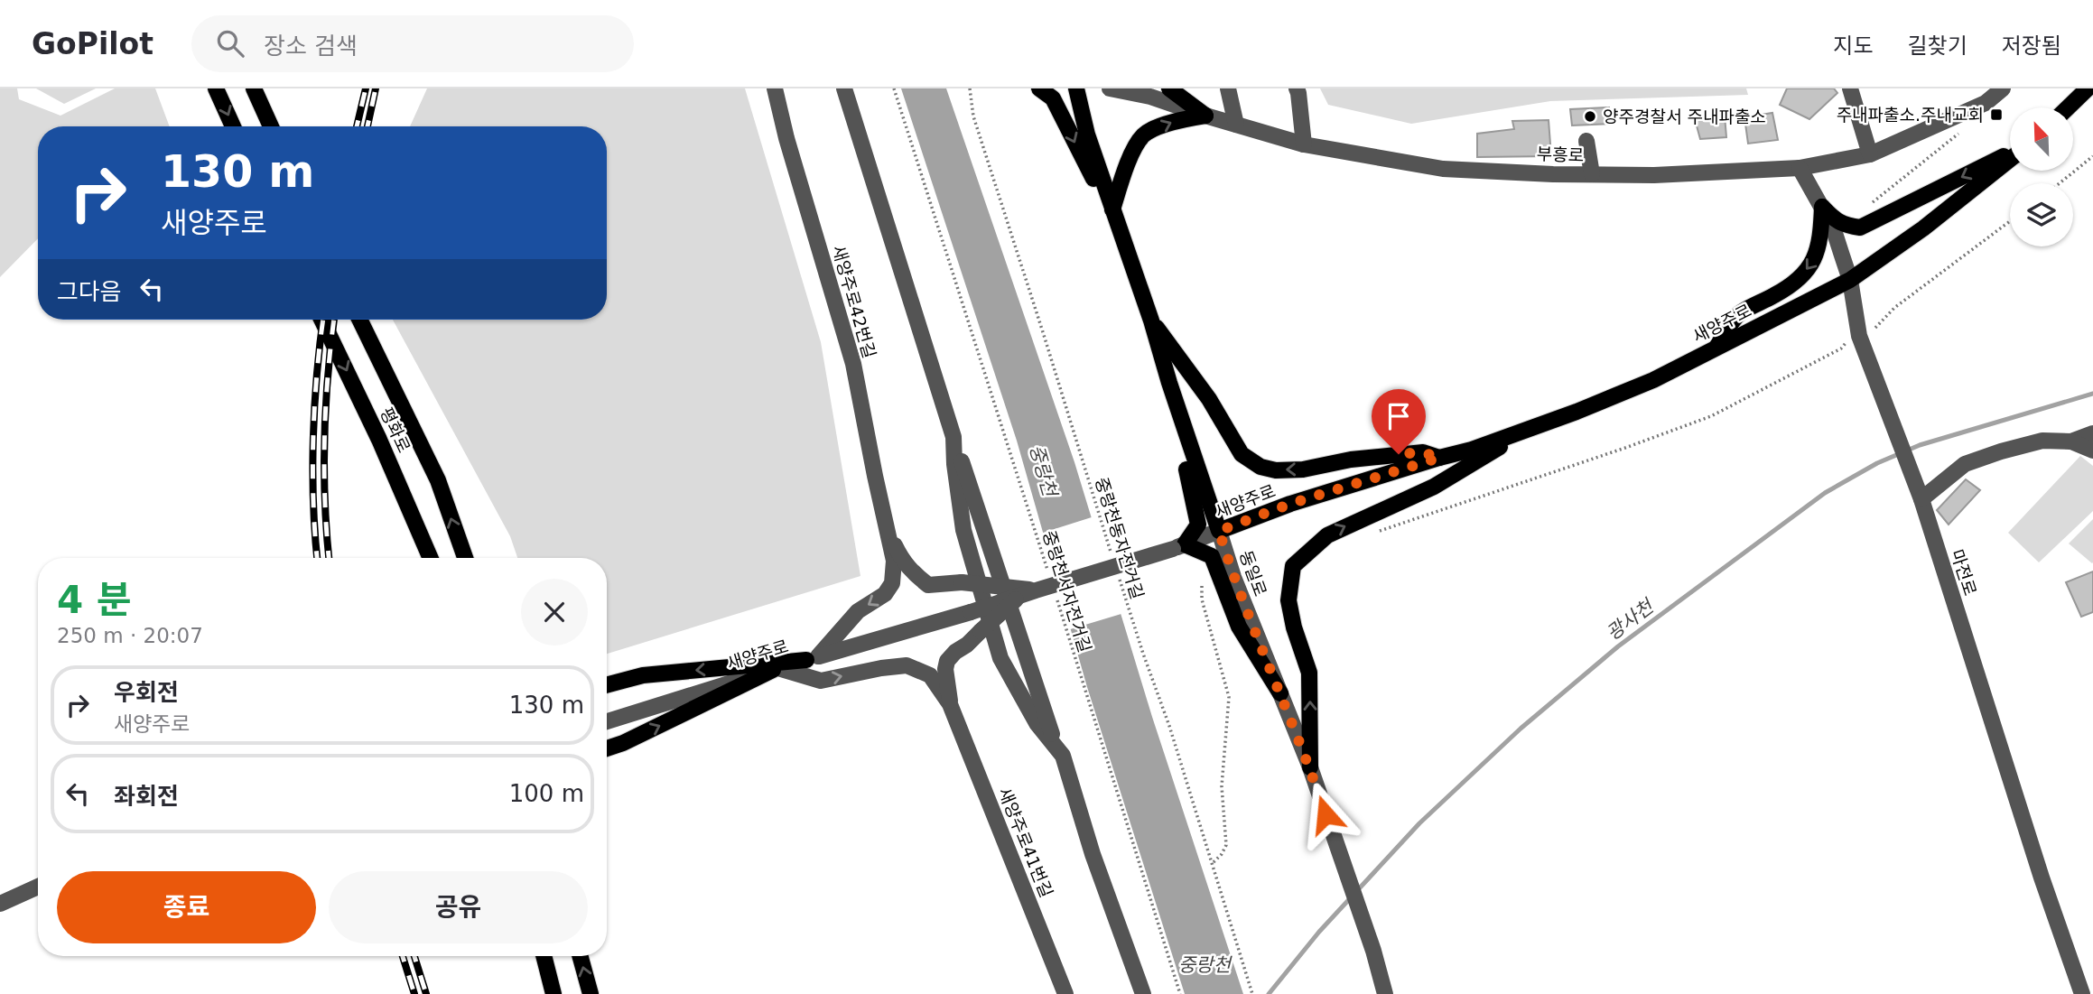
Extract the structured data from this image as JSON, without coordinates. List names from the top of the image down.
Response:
{
  "streets": {
    "main road": ["새양주로", "평화로", "동일로"],
    "street": [
      "부흥로",
      "새양주로42번길",
      "마전로",
      "새양주로41번길"
    ],
    "path": ["중랑천동자전거길", "중랑천서자전거길"]
  },
  "crossings": [
    ["부흥로", "마전로"],
    ["새양주로", "마전로"],
    ["새양주로", "동일로"]
  ],
  "water": ["중랑천", "광사천"],
  "places": {
    "transit": ["주내파출소.주내교회"],
    "other": ["양주경찰서 주내파출소"]
  },
  "north": "top left",
  "page": {
    "header": "GoPilot",
    "search": "장소 검색",
    "nav": ["지도", "길찾기", "저장됨"],
    "turn": ["130 m", "새양주로"],
    "then": "그다음",
    "heading": ["4 분", "250 m · 20:07"],
    "list": [
      {
        "name": "우회전",
        "note": "새양주로",
        "value": "130 m"
      },
      {
        "name": "좌회전",
        "value": "100 m"
      }
    ],
    "buttons": ["종료", "공유"]
  }
}
